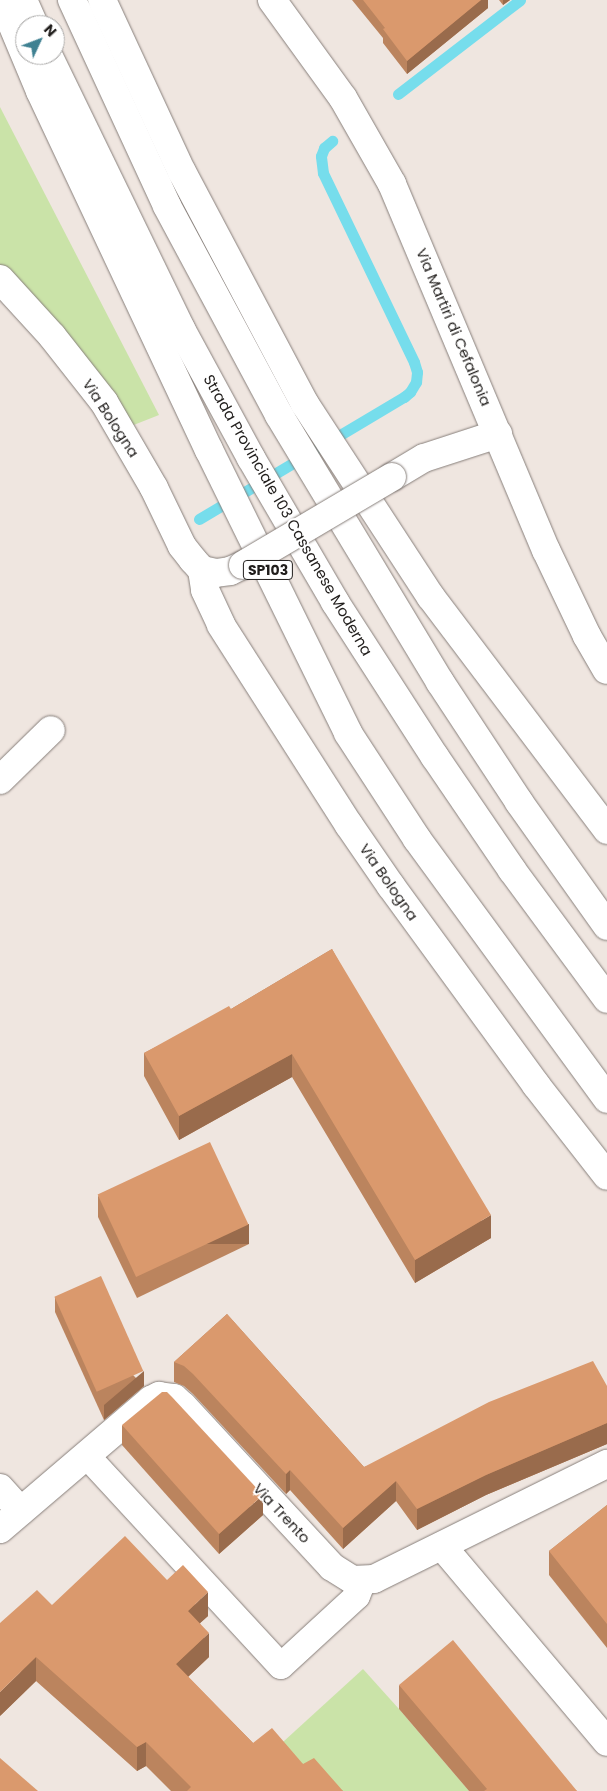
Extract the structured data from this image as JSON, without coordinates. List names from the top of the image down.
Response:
{
  "streets": {
    "main road": [
      "Via Martiri di Cefalonia",
      "Via Bologna",
      "Strada Provinciale 103 Cassanese Moderna",
      "SP103",
      "Via Trento"
    ]
  },
  "north": "top right"
}
